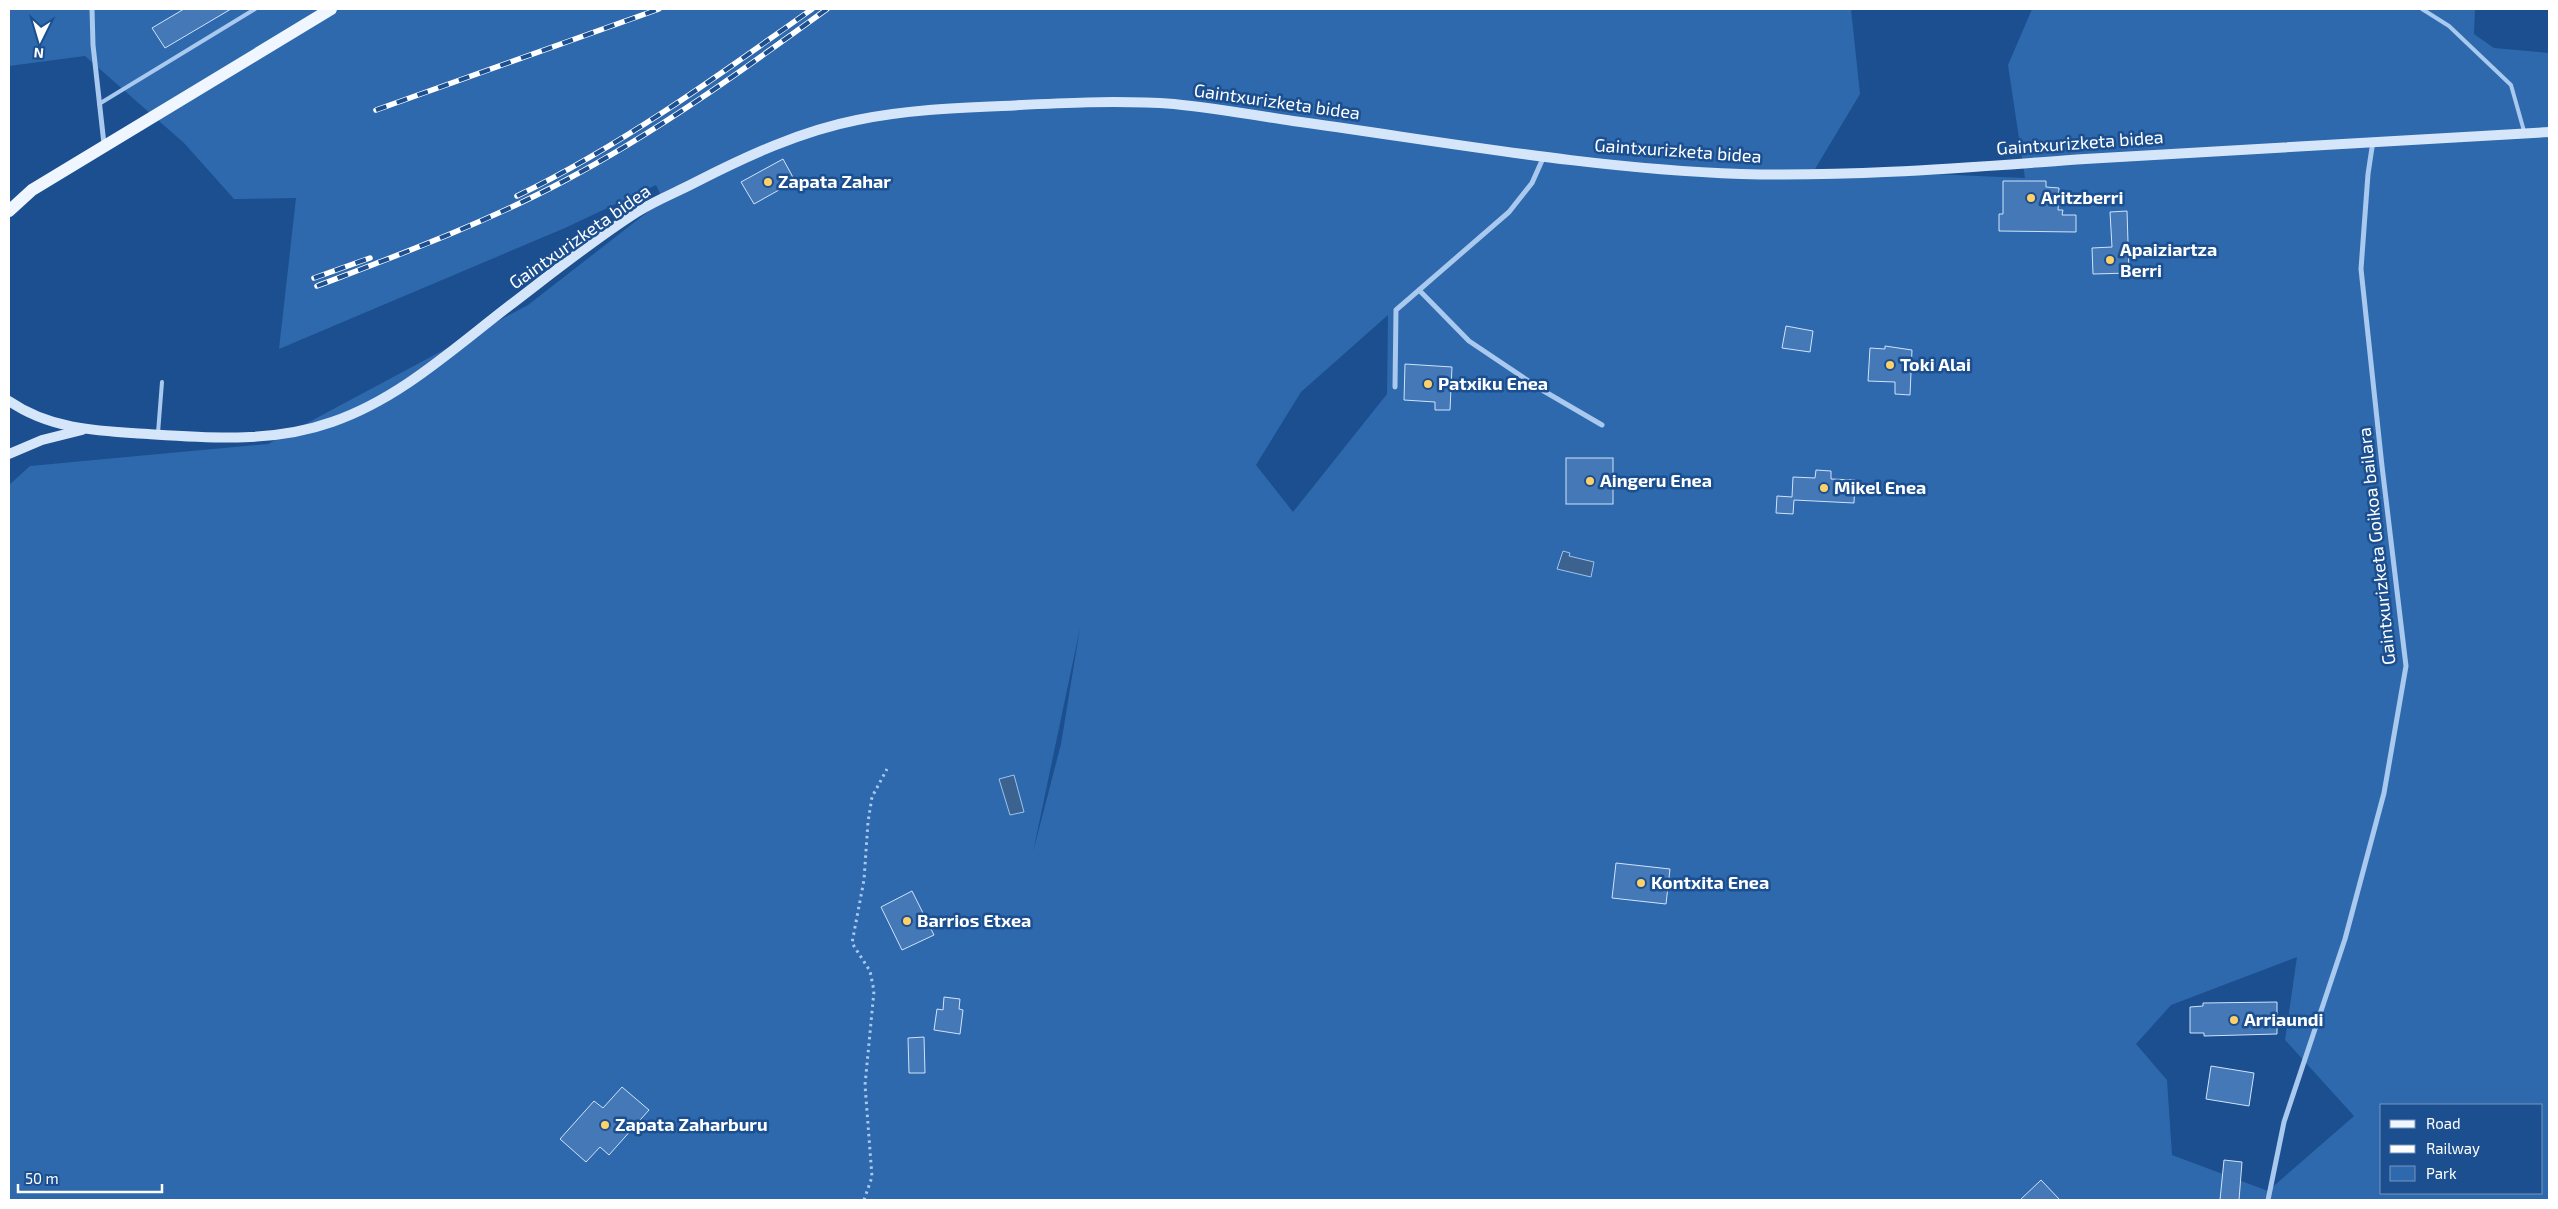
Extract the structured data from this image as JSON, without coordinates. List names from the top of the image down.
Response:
{
  "streets": {
    "main road": ["Gaintxurizketa bidea"],
    "street": ["Gaintxurizketa Goikoa bailara"]
  },
  "crossings": [
    ["Gaintxurizketa bidea", "Gaintxurizketa Goikoa bailara"]
  ],
  "places": [
    "Zapata Zahar",
    "Aritzberri",
    "Apaiziartza Berri",
    "Toki Alai",
    "Patxiku Enea",
    "Aingeru Enea",
    "Mikel Enea",
    "Kontxita Enea",
    "Barrios Etxea",
    "Arriaundi",
    "Zapata Zaharburu"
  ],
  "legend": ["Road", "Railway", "Park"],
  "scale_bar": "50 m",
  "north": "bottom"
}
